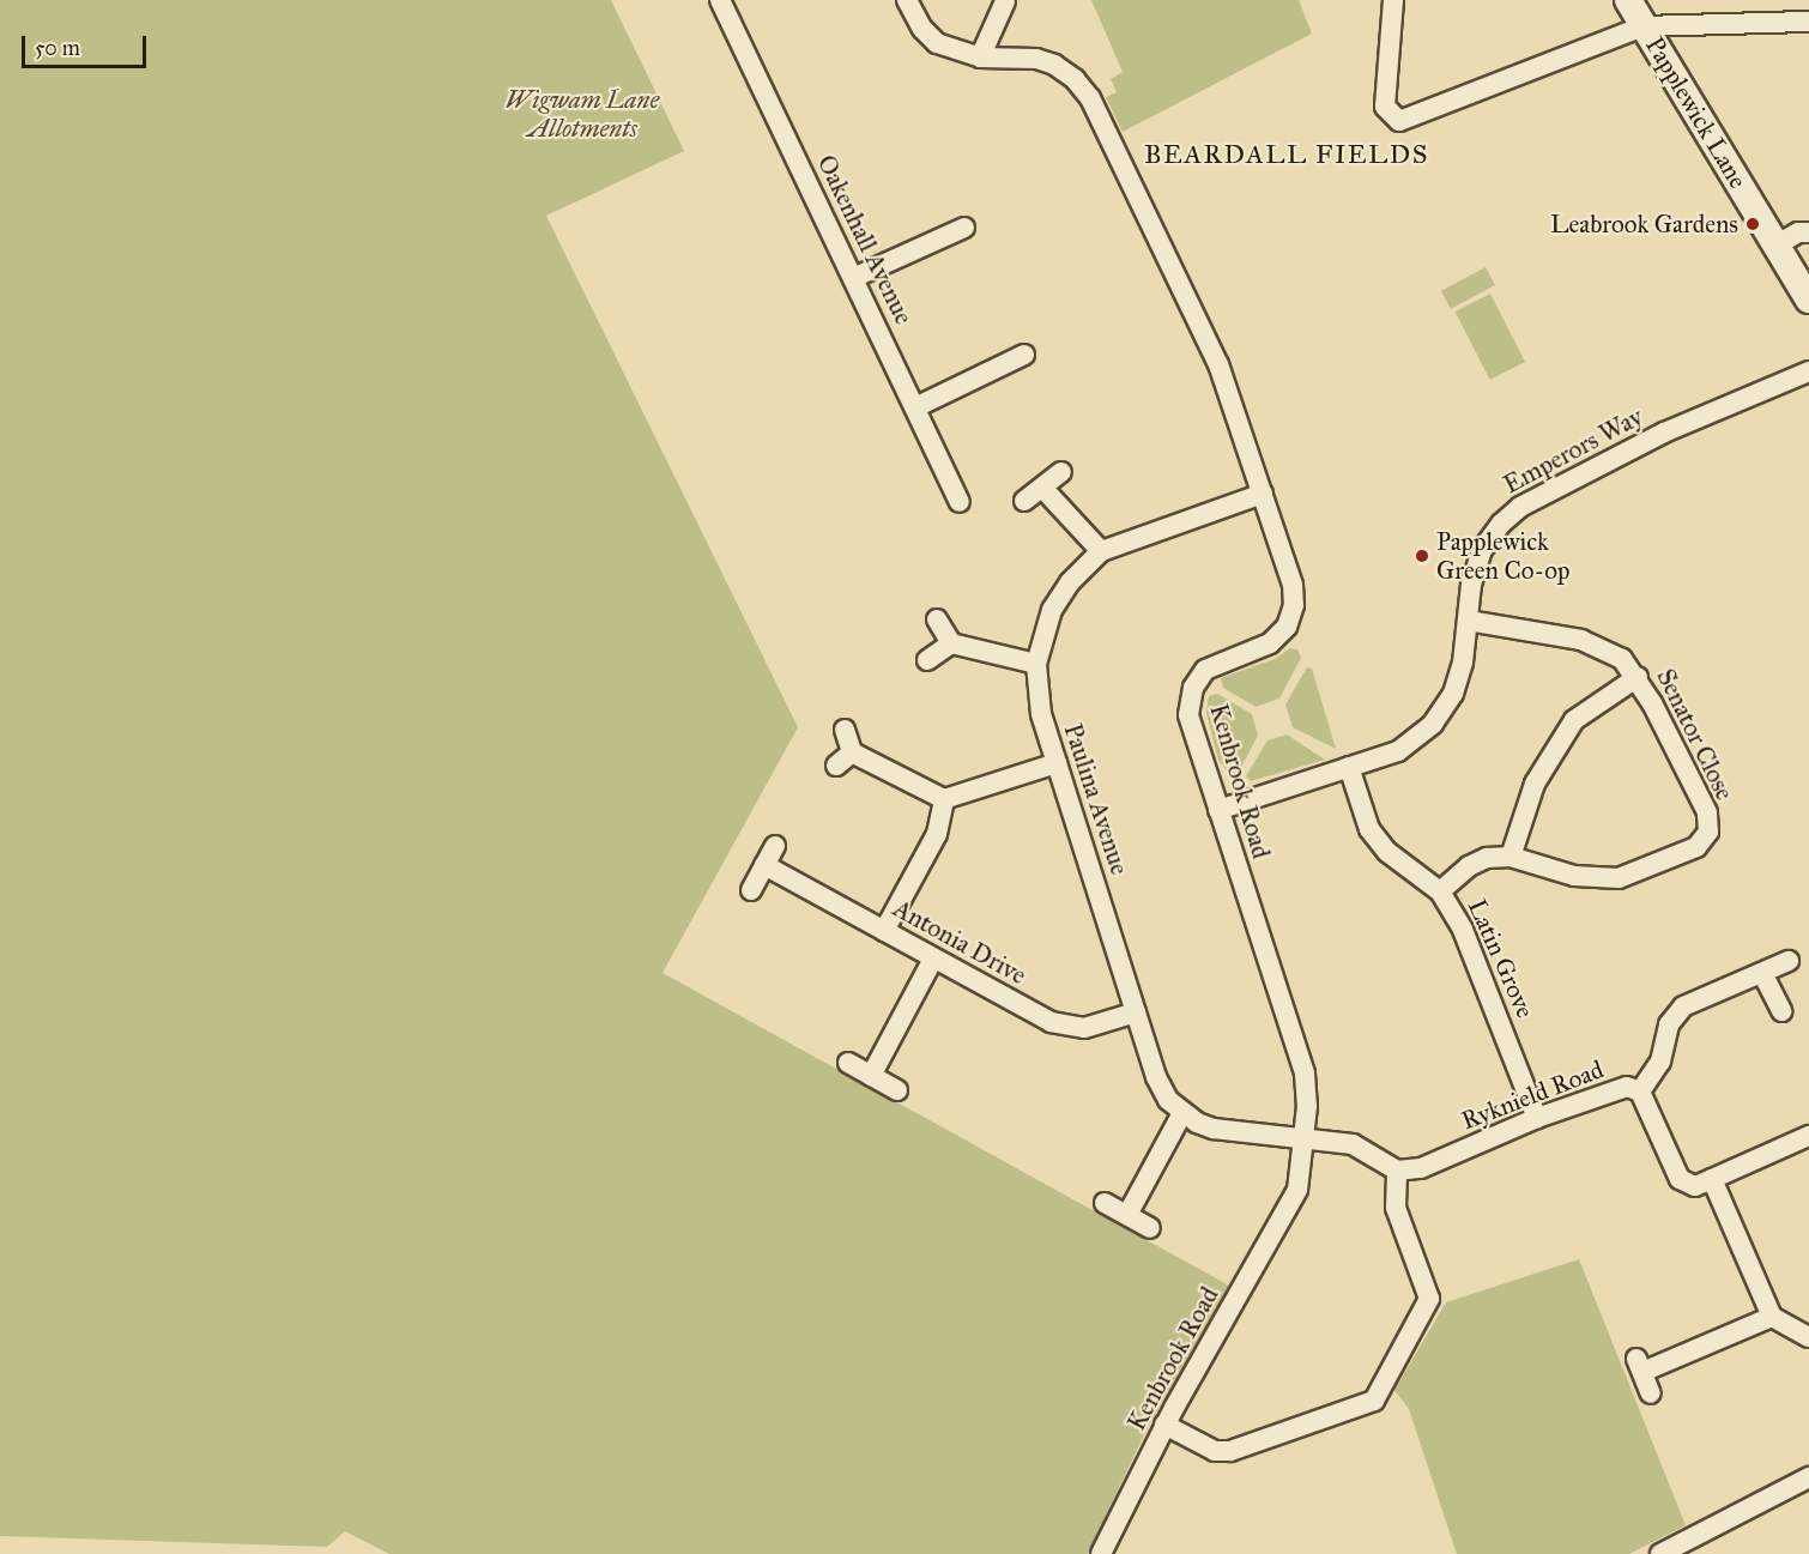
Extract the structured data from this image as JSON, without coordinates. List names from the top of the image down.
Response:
{
  "streets": {
    "street": [
      "Papplewick Lane",
      "Oakenhall Avenue",
      "Emperors Way",
      "Senator Close",
      "Kenbrook Road",
      "Paulina Avenue",
      "Antonia Drive",
      "Latin Grove",
      "Ryknield Road"
    ]
  },
  "crossings": [
    ["Emperors Way", "Senator Close"],
    ["Emperors Way", "Kenbrook Road"],
    ["Emperors Way", "Latin Grove"],
    ["Senator Close", "Latin Grove"],
    ["Kenbrook Road", "Paulina Avenue"],
    ["Paulina Avenue", "Antonia Drive"],
    ["Latin Grove", "Ryknield Road"]
  ],
  "districts": ["BEARDALL FIELDS"],
  "parks": ["Wigwam Lane Allotments"],
  "places": ["Leabrook Gardens", "Papplewick Green Co-op"],
  "scale_bar": "50 m"
}
